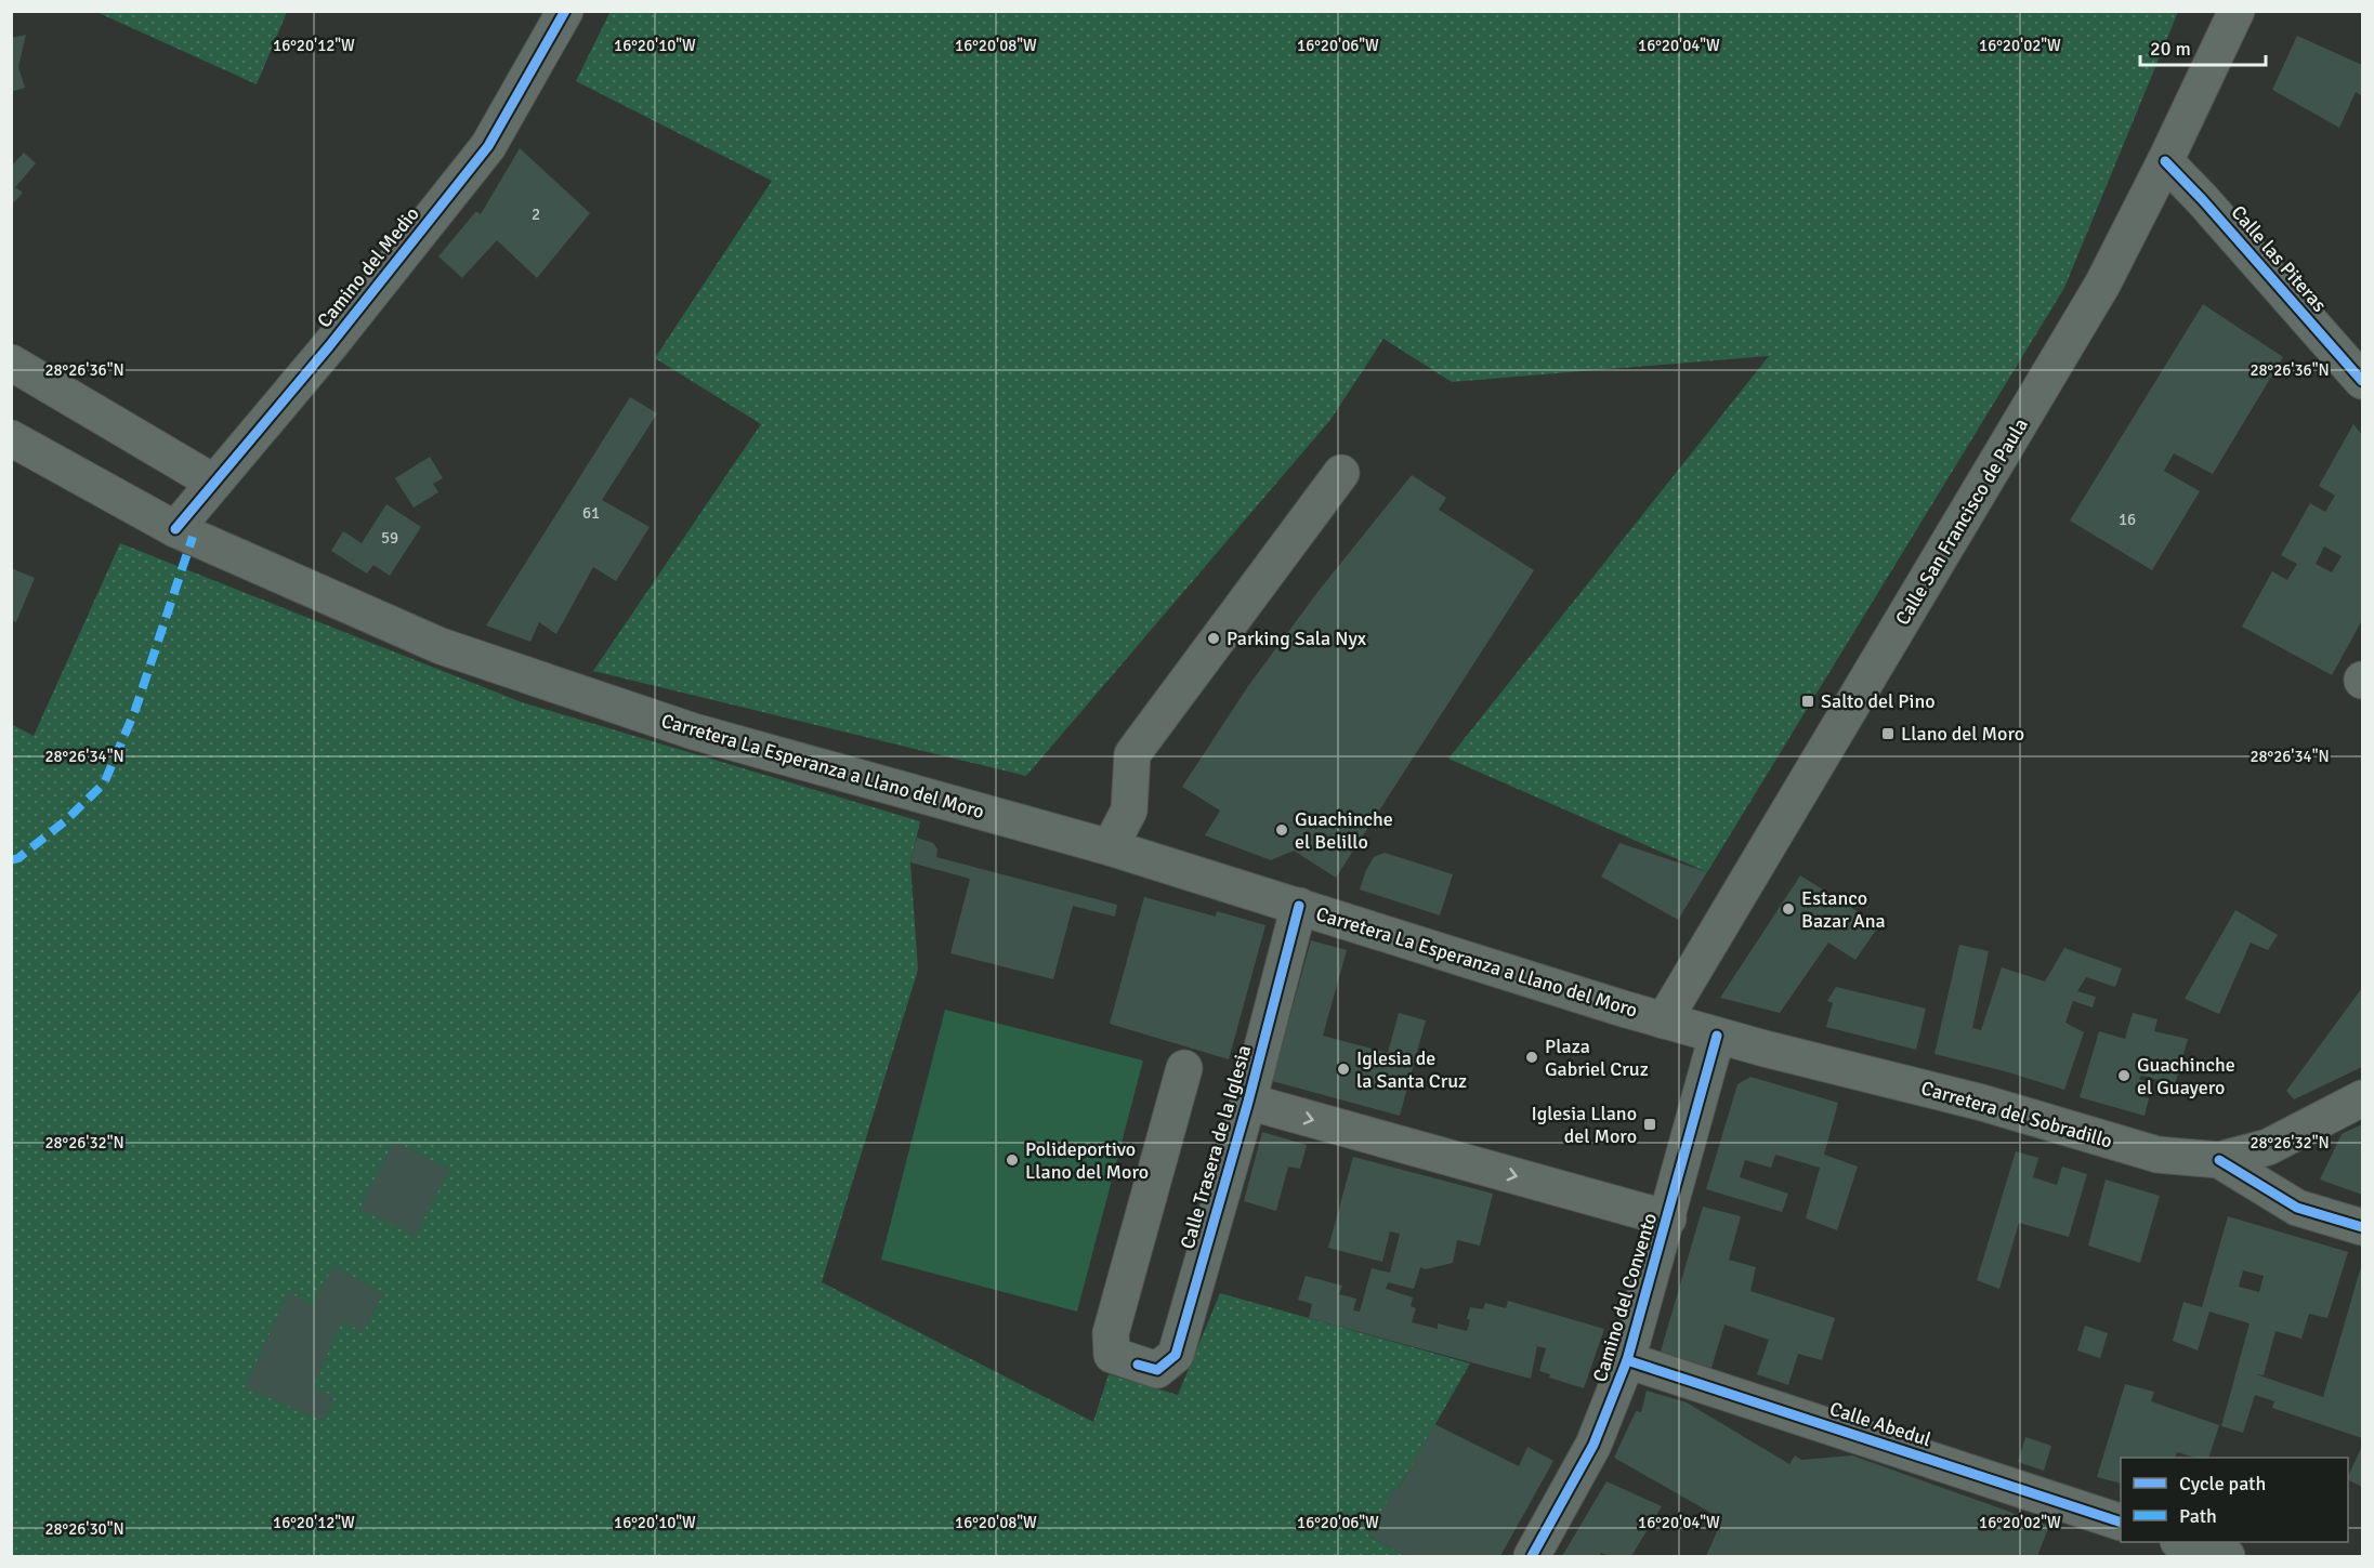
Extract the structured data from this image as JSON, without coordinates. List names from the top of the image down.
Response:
{
  "streets": {
    "main road": ["Calle San Francisco de Paula", "Carretera La Esperanza a Llano del Moro", "Carretera del Sobradillo"],
    "street": [
      "Calle las Piteras",
      "Camino del Medio",
      "Calle Trasera de la Iglesia",
      "Camino del Convento",
      "Calle Abedul"
    ]
  },
  "crossings": [
    ["Calle las Piteras", "Calle San Francisco de Paula"],
    ["Camino del Medio", "Carretera La Esperanza a Llano del Moro"],
    ["Calle San Francisco de Paula", "Carretera La Esperanza a Llano del Moro"],
    ["Calle San Francisco de Paula", "Carretera del Sobradillo"],
    ["Carretera La Esperanza a Llano del Moro", "Carretera del Sobradillo"],
    ["Carretera La Esperanza a Llano del Moro", "Calle Trasera de la Iglesia"],
    ["Carretera del Sobradillo", "Camino del Convento"],
    ["Camino del Convento", "Calle Abedul"]
  ],
  "places": {
    "other": [
      "Parking Sala Nyx",
      "Guachinche el Belillo",
      "Estanco Bazar Ana",
      "Plaza Gabriel Cruz",
      "Iglesia de la Santa Cruz",
      "Guachinche el Guayero",
      "Polideportivo Llano del Moro"
    ],
    "transit": ["Salto del Pino", "Llano del Moro", "Iglesia Llano del Moro"]
  },
  "house_numbers": [
    "2",
    "61",
    "16",
    "59"
  ],
  "legend": ["Cycle path", "Path"],
  "scale_bar": "20 m",
  "coordinates": [
    "16°20'12\"W",
    "16°20'10\"W",
    "16°20'08\"W",
    "16°20'06\"W",
    "16°20'04\"W",
    "16°20'02\"W",
    "28°26'36\"N",
    "28°26'34\"N",
    "28°26'32\"N",
    "28°26'30\"N"
  ]
}
